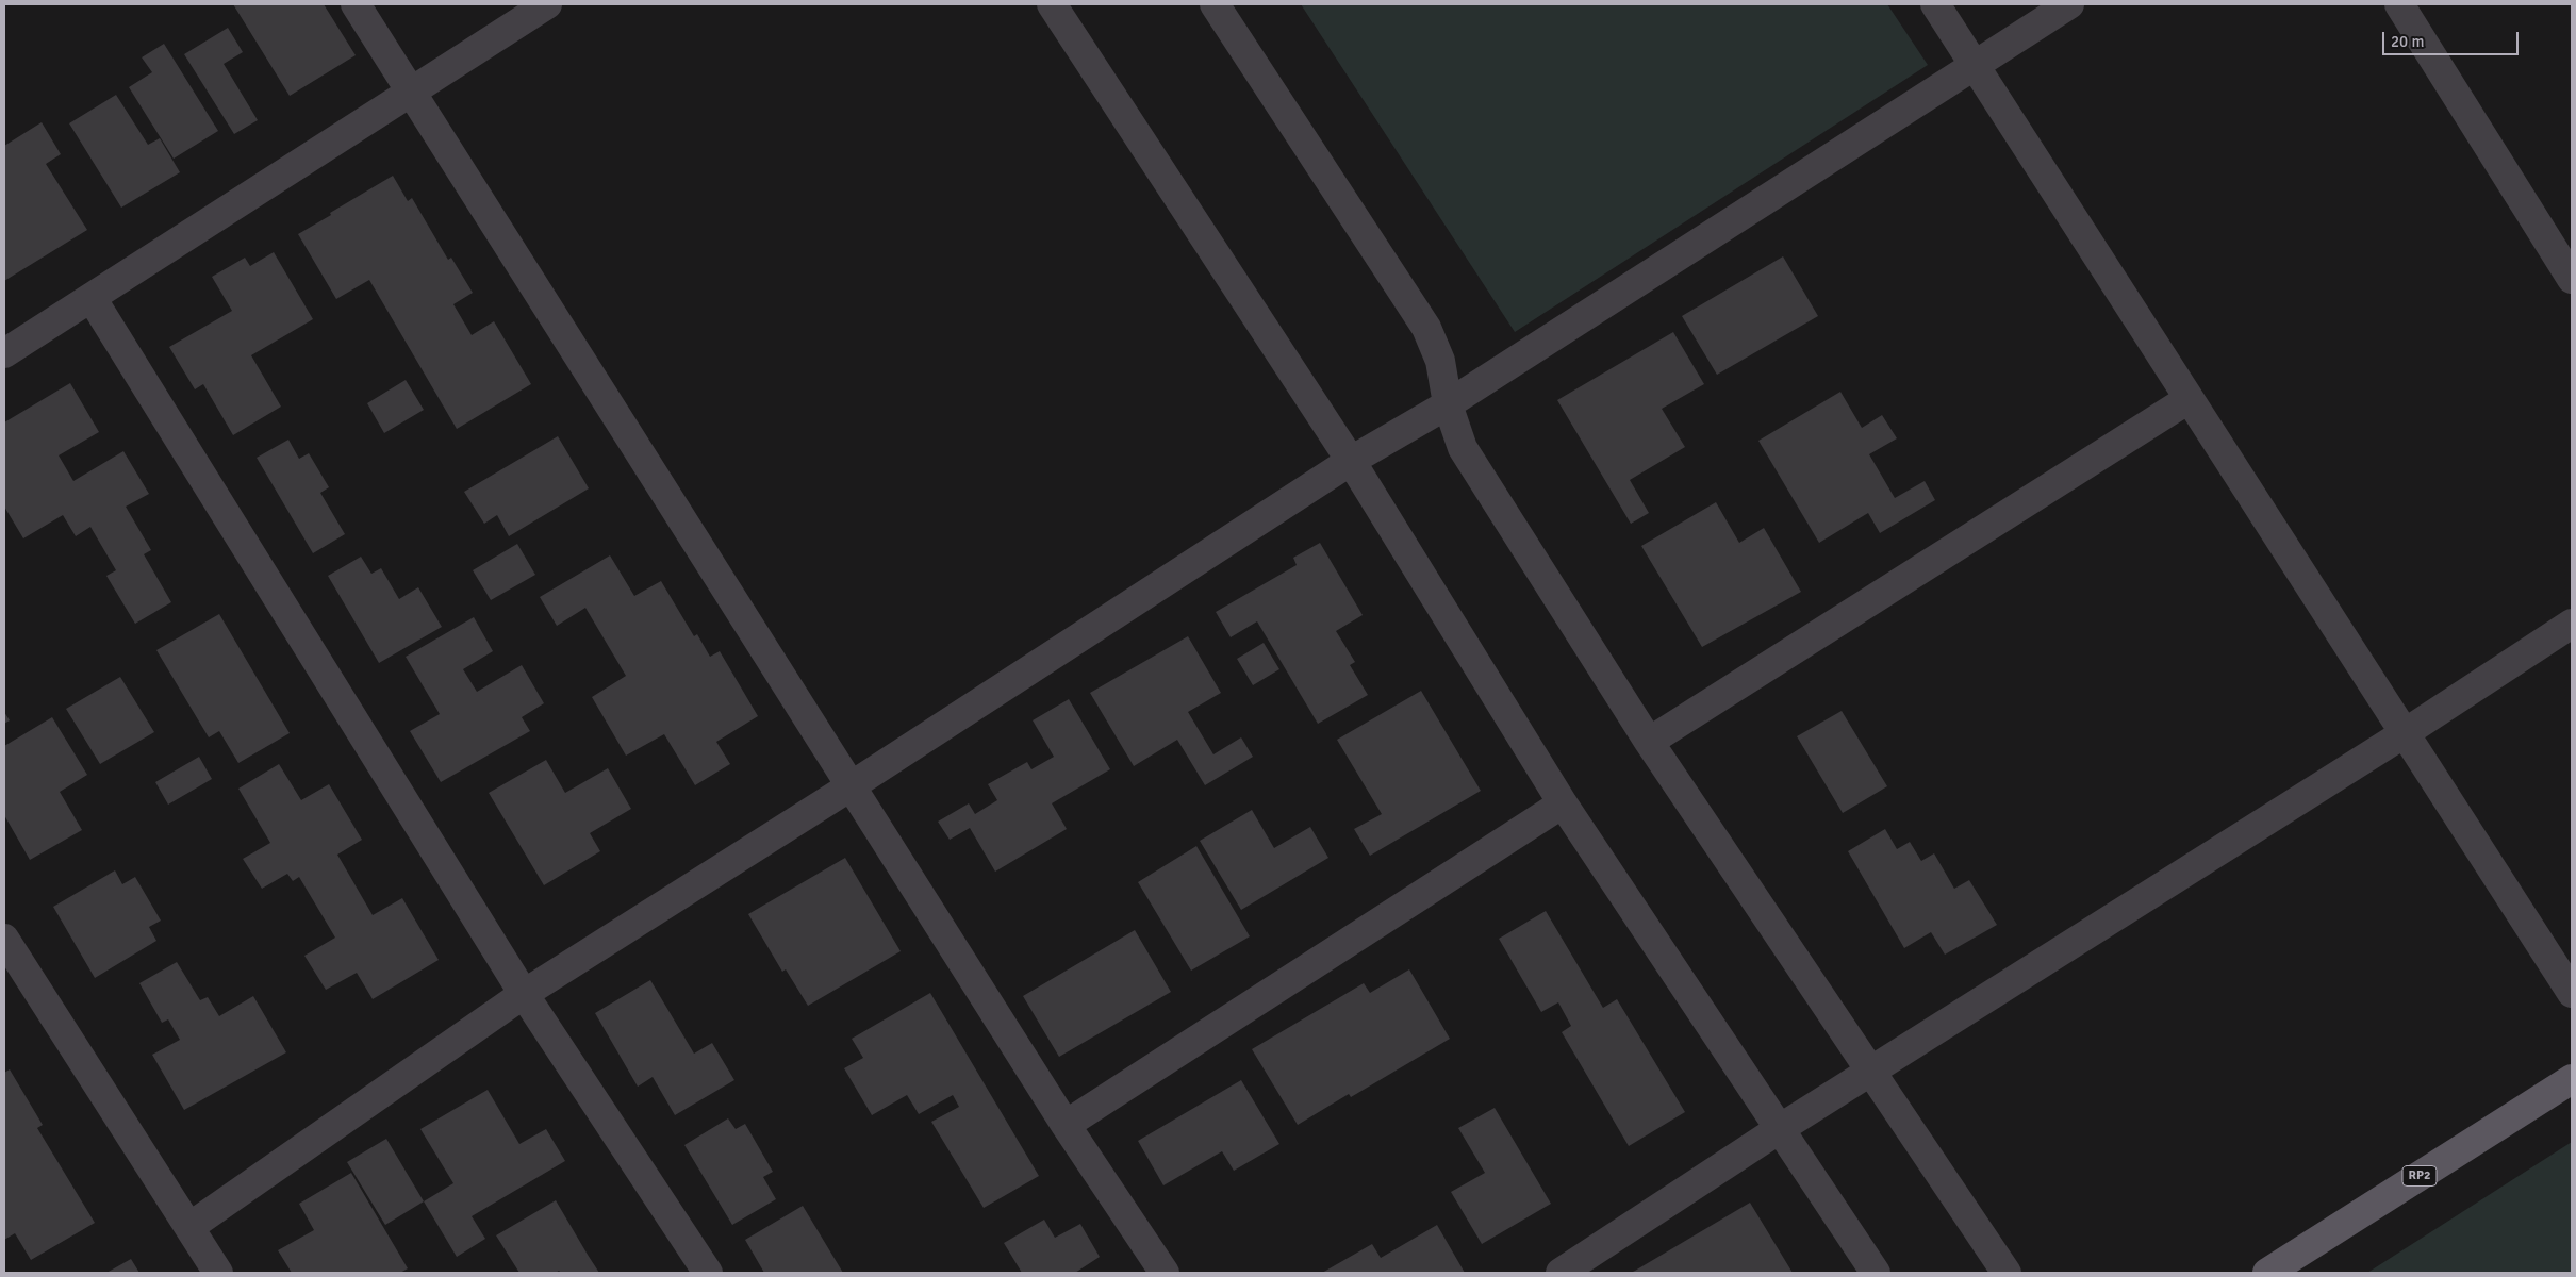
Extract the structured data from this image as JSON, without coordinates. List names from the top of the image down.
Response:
{
  "streets": {
    "main road": ["RP2"]
  },
  "scale_bar": "20 m"
}
